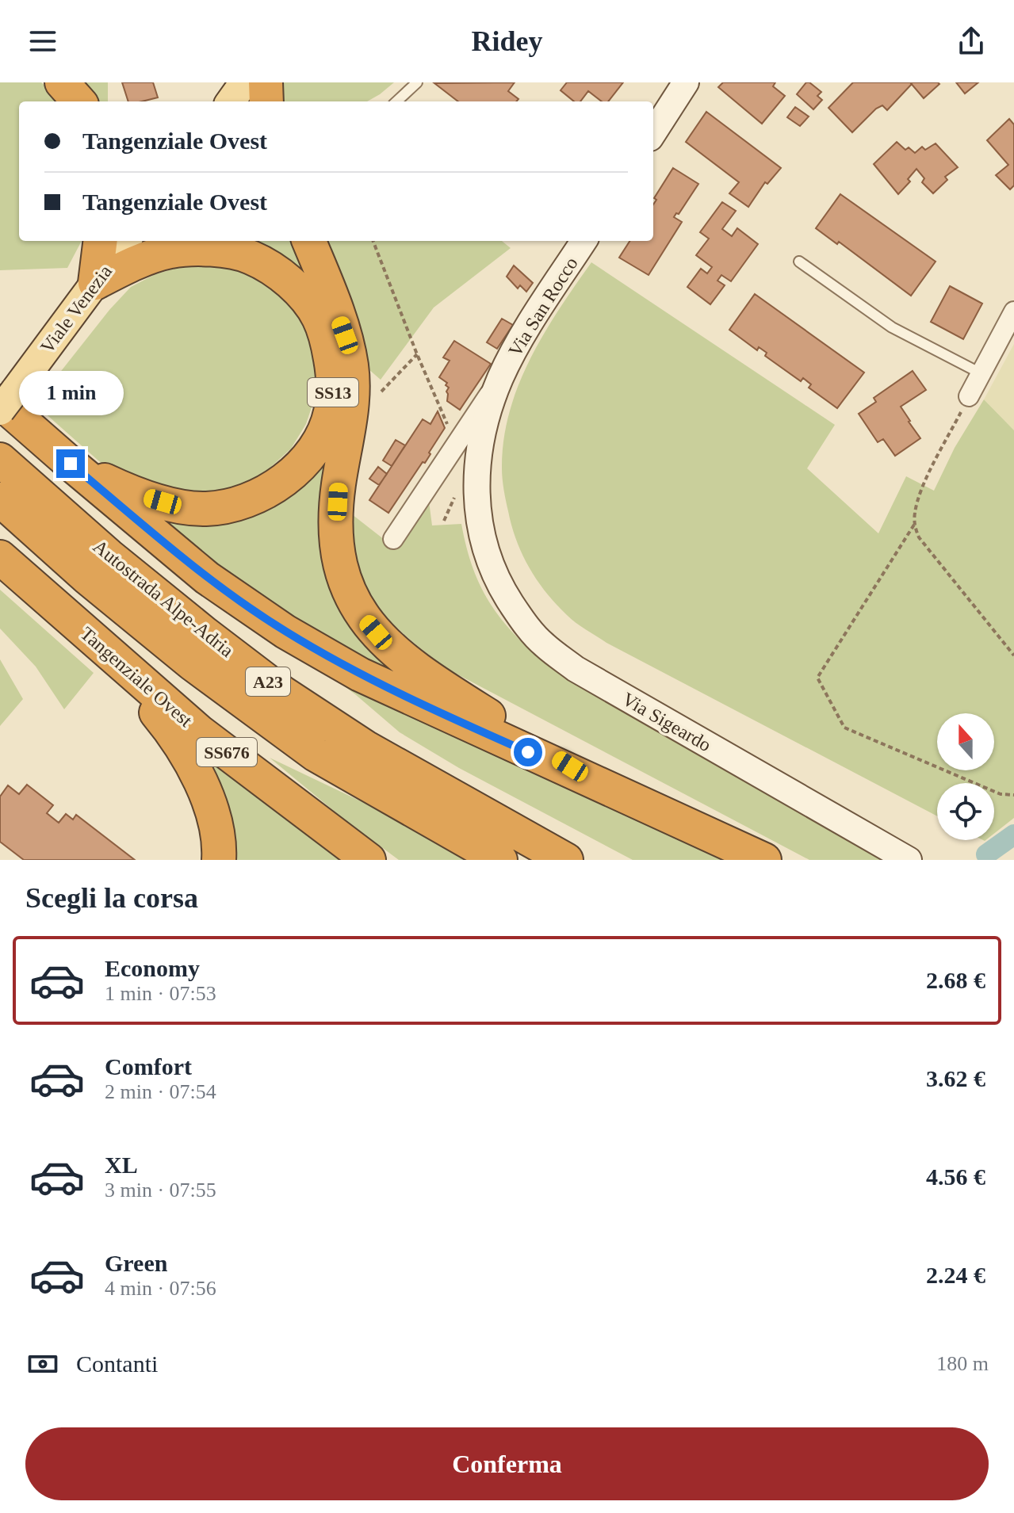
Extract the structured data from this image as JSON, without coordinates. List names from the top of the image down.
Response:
{
  "streets": {
    "highway": [
      "SS13",
      "Autostrada Alpe-Adria",
      "Tangenziale Ovest",
      "A23",
      "SS676"
    ],
    "main road": ["Viale Venezia"],
    "street": ["Via San Rocco", "Via Sigeardo"]
  },
  "crossings": [
    ["Via San Rocco", "Via Sigeardo"],
    ["Viale Venezia", "SS13"]
  ],
  "north": "top",
  "page": {
    "header": "Ridey",
    "banner": ["Tangenziale Ovest", "Tangenziale Ovest"],
    "bubble": "1 min",
    "heading": "Scegli la corsa",
    "list": [
      {
        "name": "Economy",
        "note": "1 min · 07:53",
        "value": "2.68 €"
      },
      {
        "name": "Comfort",
        "note": "2 min · 07:54",
        "value": "3.62 €"
      },
      {
        "name": "XL",
        "note": "3 min · 07:55",
        "value": "4.56 €"
      },
      {
        "name": "Green",
        "note": "4 min · 07:56",
        "value": "2.24 €"
      }
    ],
    "pay": ["Contanti", "180 m"],
    "buttons": "Conferma"
  }
}
